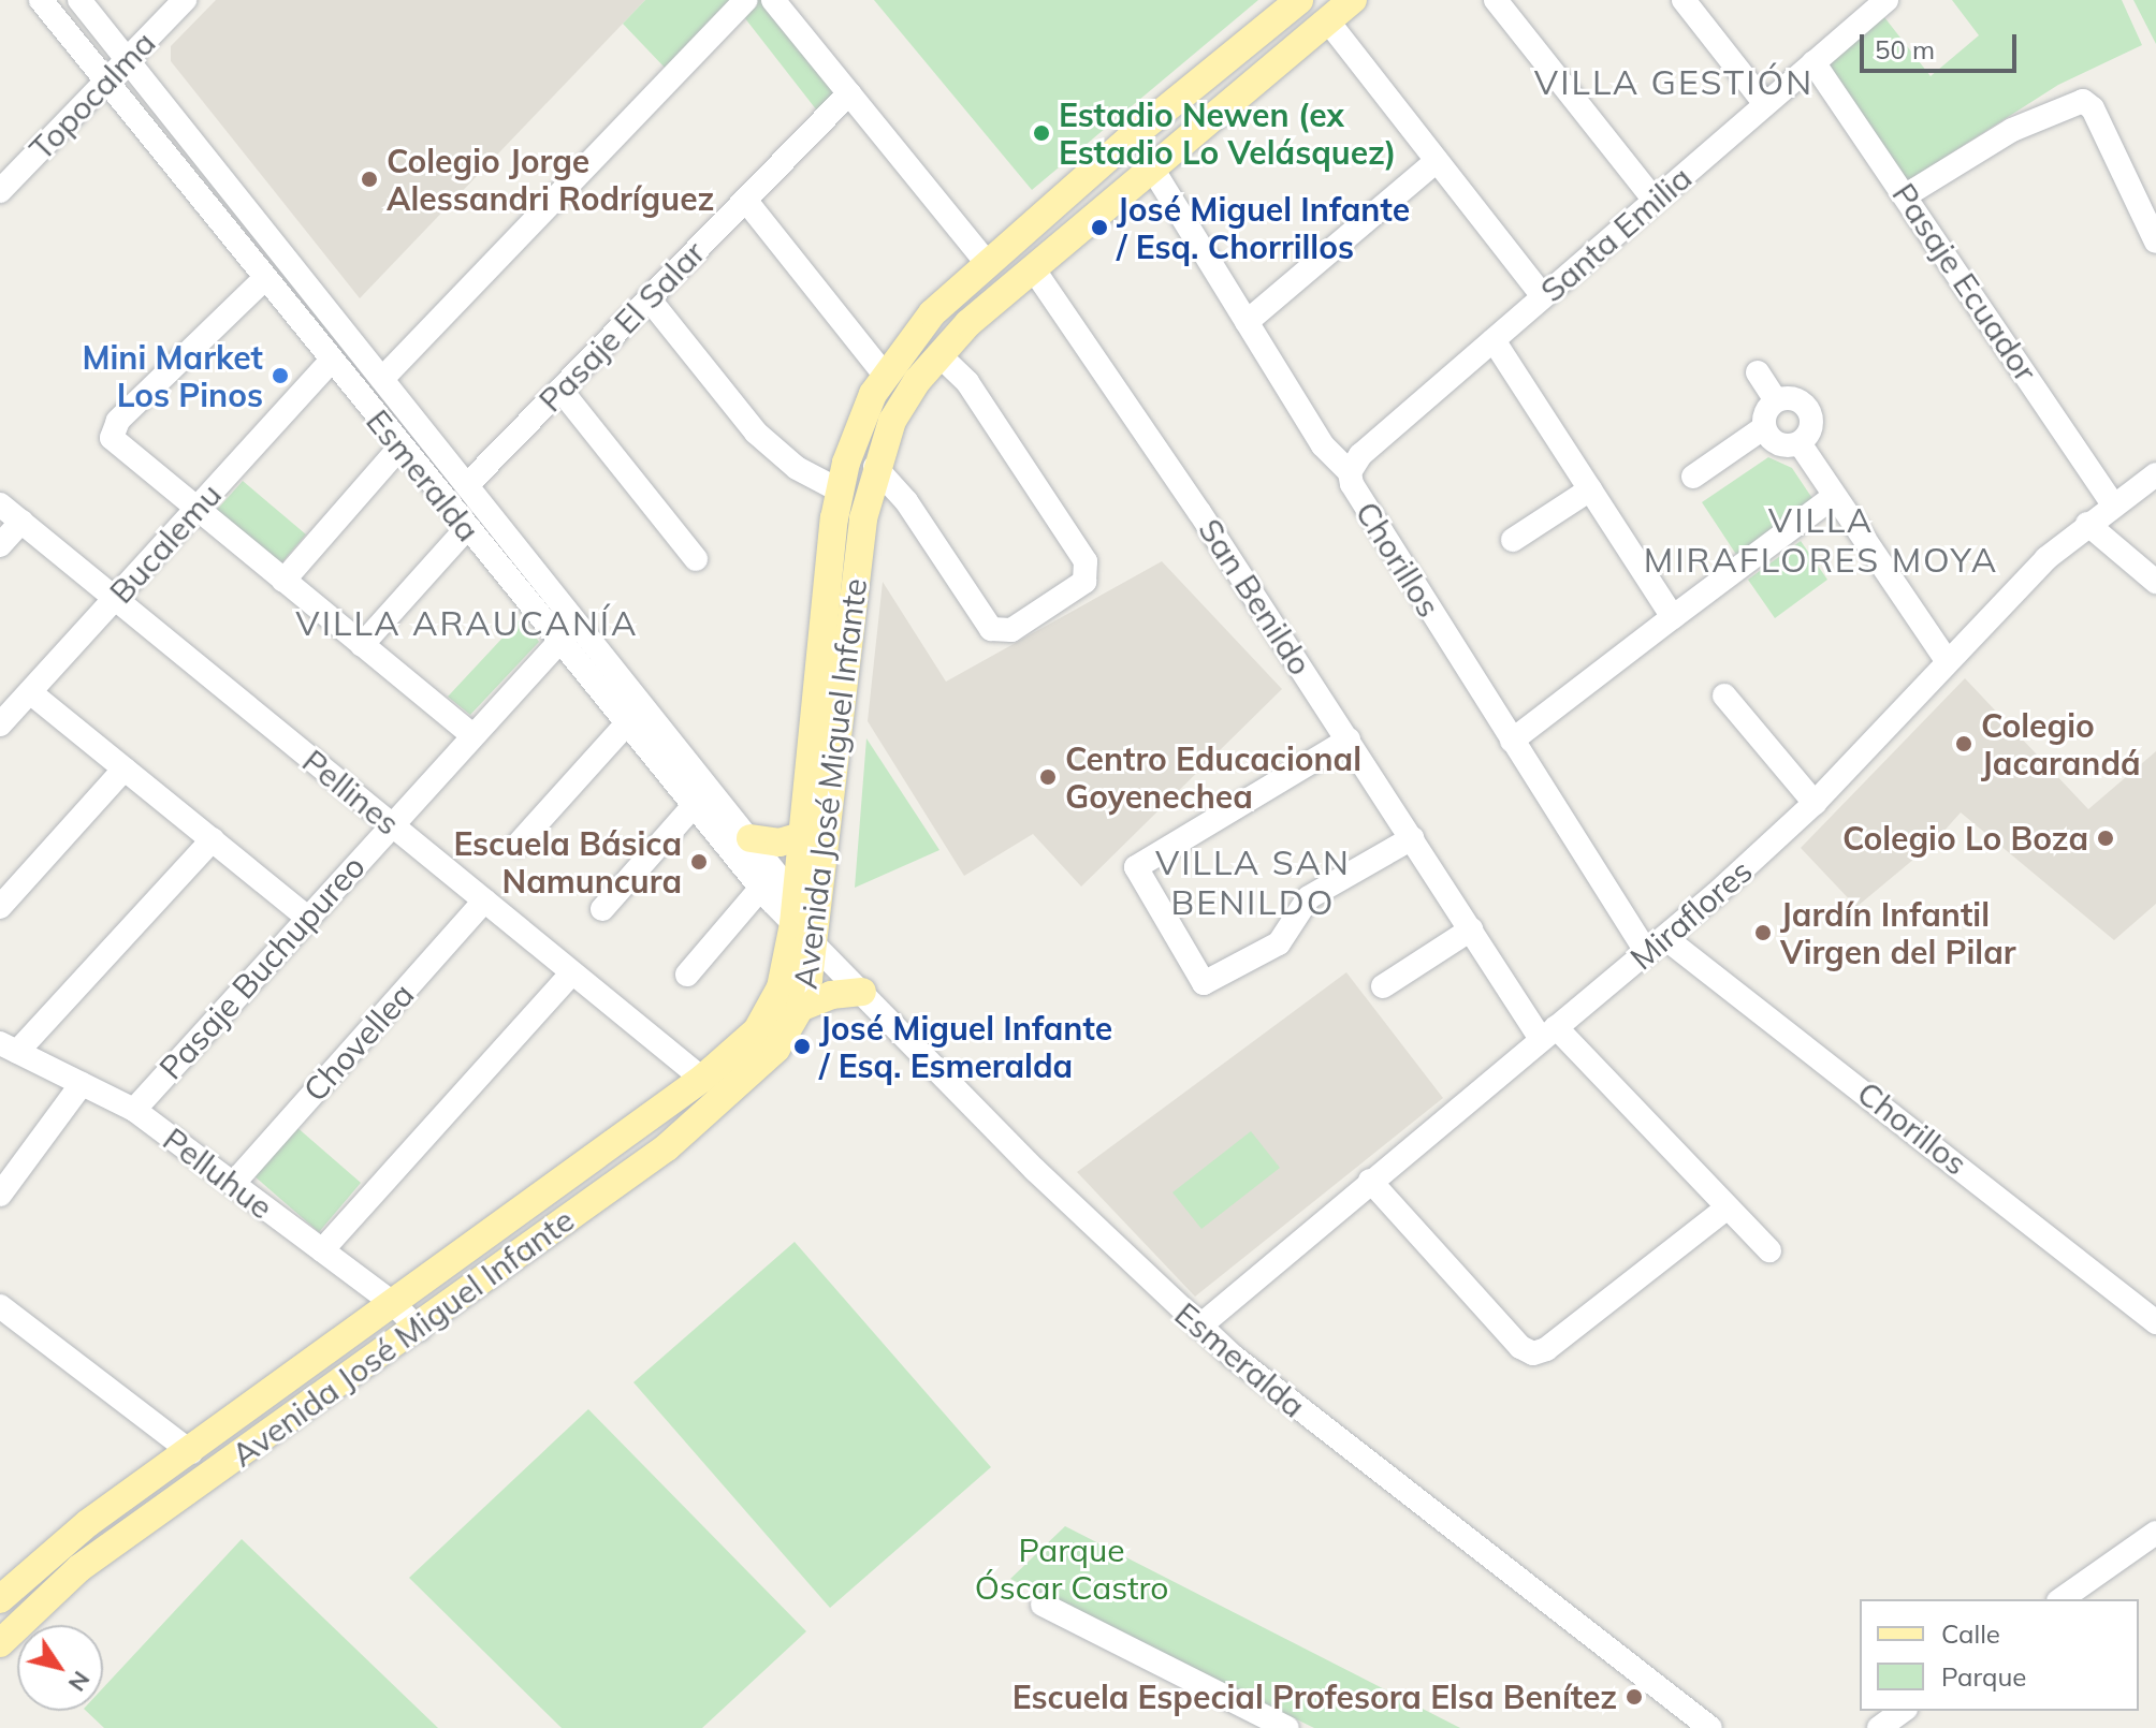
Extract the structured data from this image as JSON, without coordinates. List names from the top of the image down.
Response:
{
  "streets": {
    "main road": ["Avenida José Miguel Infante"],
    "street": [
      "Topocalma",
      "Santa Emilia",
      "Pasaje Ecuador",
      "Pasaje El Salar",
      "Esmeralda",
      "Bucalemu",
      "Chorillos",
      "San Benildo",
      "Pellines",
      "Miraflores",
      "Pasaje Buchupureo",
      "Chovellea",
      "Pelluhue"
    ]
  },
  "crossings": [
    ["Topocalma", "Esmeralda"],
    ["Santa Emilia", "Pasaje Ecuador"],
    ["Santa Emilia", "Chorillos"],
    ["Pasaje Ecuador", "Miraflores"],
    ["Pasaje El Salar", "Esmeralda"],
    ["Esmeralda", "Bucalemu"],
    ["Esmeralda", "Avenida José Miguel Infante"],
    ["Esmeralda", "Miraflores"],
    ["Esmeralda", "Pasaje Buchupureo"],
    ["Bucalemu", "Pellines"],
    ["Chorillos", "Avenida José Miguel Infante"],
    ["Chorillos", "Miraflores"],
    ["San Benildo", "Avenida José Miguel Infante"],
    ["San Benildo", "Miraflores"],
    ["Avenida José Miguel Infante", "Pellines"],
    ["Avenida José Miguel Infante", "Pelluhue"],
    ["Pellines", "Pasaje Buchupureo"],
    ["Pellines", "Chovellea"],
    ["Pasaje Buchupureo", "Pelluhue"],
    ["Chovellea", "Pelluhue"]
  ],
  "districts": [
    "VILLA GESTIÓN",
    "VILLA MIRAFLORES MOYA",
    "VILLA ARAUCANÍA",
    "VILLA SAN BENILDO"
  ],
  "parks": ["Parque Óscar Castro"],
  "places": [
    "Estadio Newen (ex Estadio Lo Velásquez)",
    "Colegio Jorge Alessandri Rodríguez",
    "José Miguel Infante / Esq. Chorrillos",
    "Mini Market Los Pinos",
    "Colegio Jacarandá",
    "Centro Educacional Goyenechea",
    "Colegio Lo Boza",
    "Escuela Básica Namuncura",
    "Jardín Infantil Virgen del Pilar",
    "José Miguel Infante / Esq. Esmeralda",
    "Escuela Especial Profesora Elsa Benítez"
  ],
  "legend": ["Calle", "Parque"],
  "scale_bar": "50 m",
  "north": "bottom right"
}
